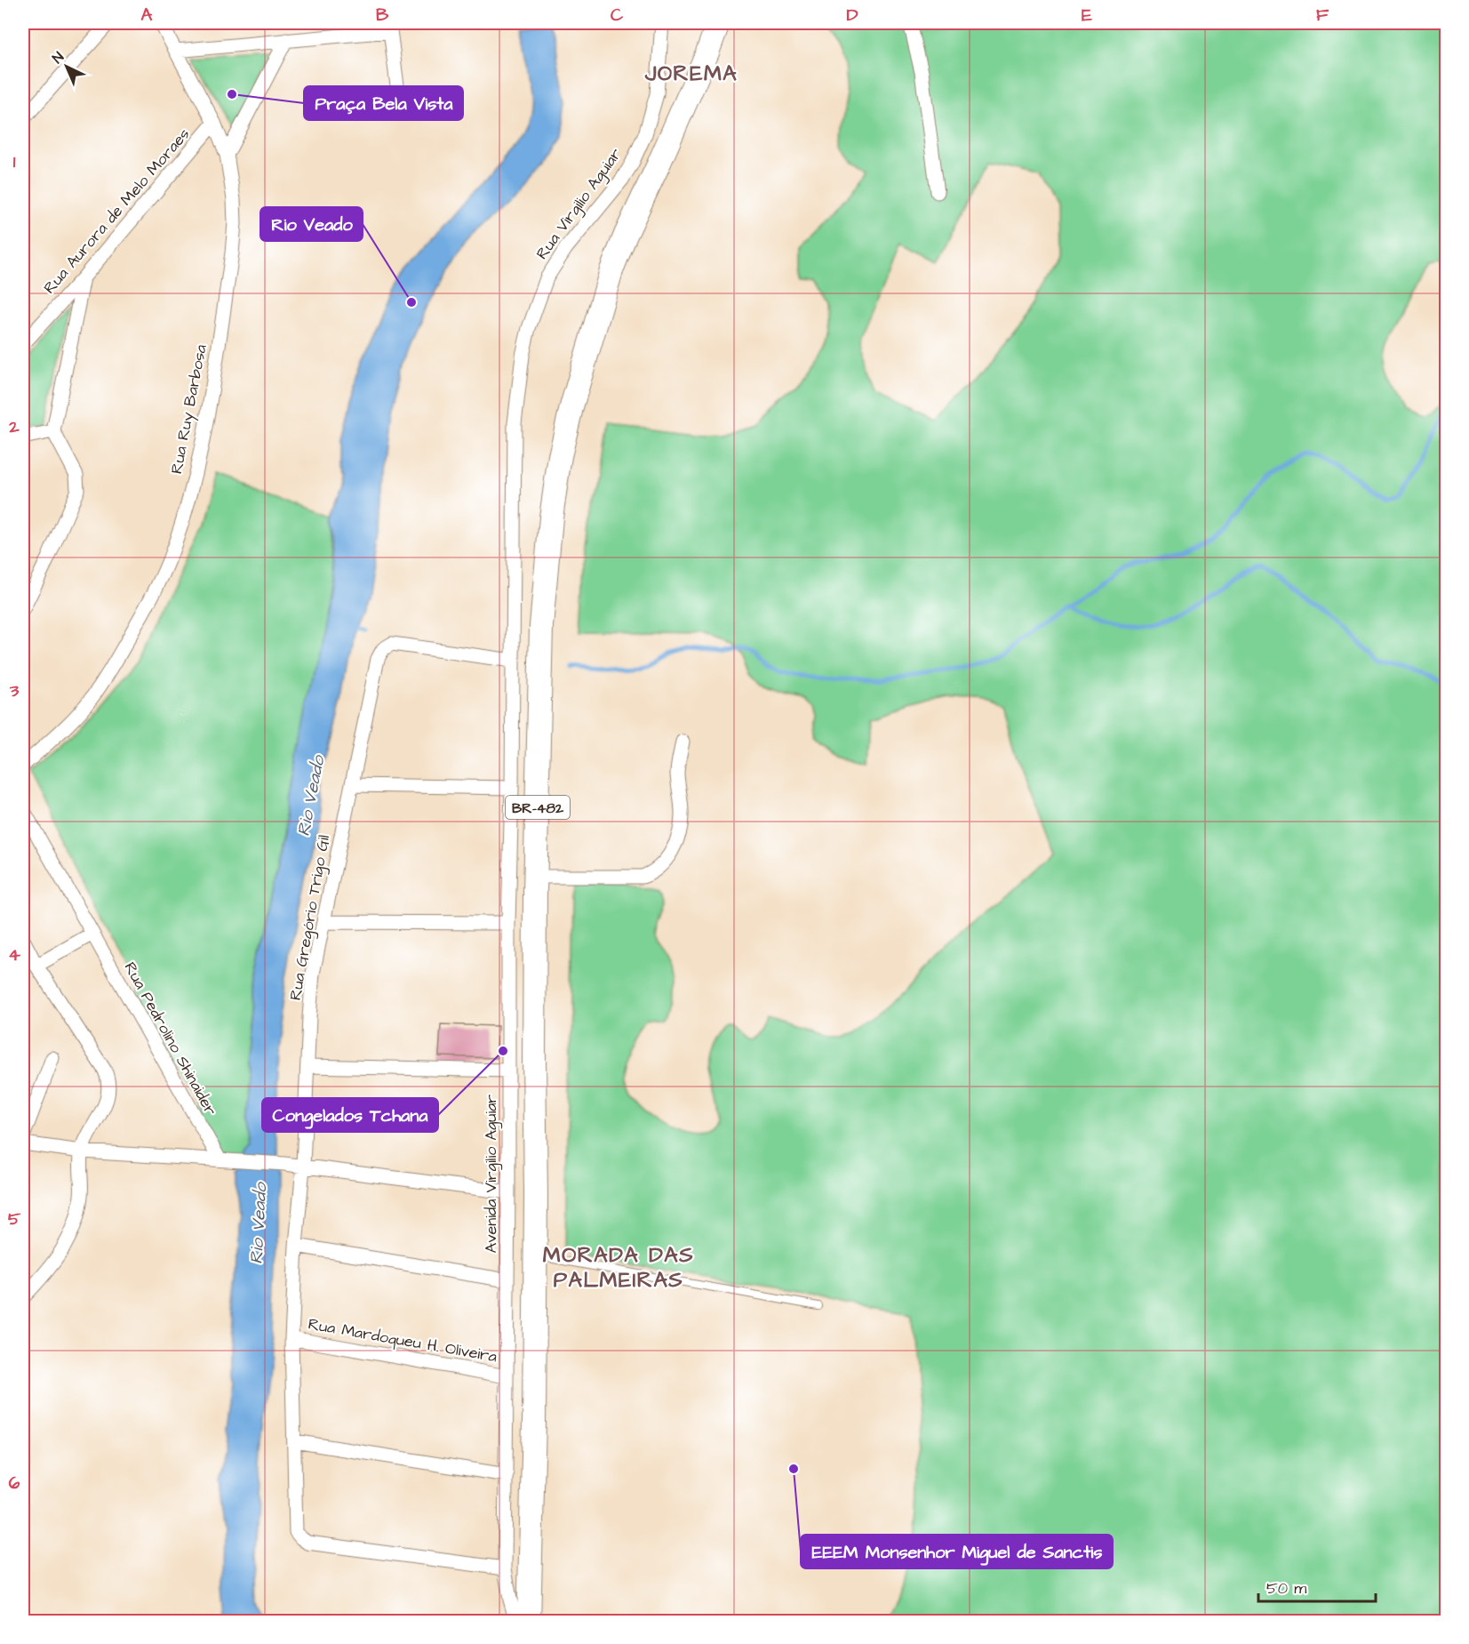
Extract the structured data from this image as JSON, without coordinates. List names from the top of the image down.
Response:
{
  "streets": {
    "highway": ["BR-482"],
    "street": [
      "Rua Virgilio Aguiar",
      "Rua Aurora de Melo Moraes",
      "Rua Ruy Barbosa",
      "Rua Gregório Trigo Gil",
      "Rua Pedrolino Shinaider",
      "Avenida Virgilio Aguiar",
      "Rua Mardoqueu H. Oliveira"
    ]
  },
  "crossings": [
    ["Rua Virgilio Aguiar", "Rua Gregório Trigo Gil"],
    ["Rua Virgilio Aguiar", "Avenida Virgilio Aguiar"],
    ["Rua Aurora de Melo Moraes", "Rua Ruy Barbosa"],
    ["Rua Gregório Trigo Gil", "Avenida Virgilio Aguiar"],
    ["Rua Gregório Trigo Gil", "Rua Mardoqueu H. Oliveira"],
    ["Avenida Virgilio Aguiar", "Rua Mardoqueu H. Oliveira"]
  ],
  "districts": ["JOREMA", "MORADA DAS PALMEIRAS"],
  "water": ["Rio Veado"],
  "places": [
    "Praça Bela Vista",
    "Rio Veado",
    "Congelados Tchana",
    "EEEM Monsenhor Miguel de Sanctis"
  ],
  "scale_bar": "50 m",
  "north": "top left",
  "grid": {
    "columns": [
      "A",
      "B",
      "C",
      "D",
      "E",
      "F"
    ],
    "rows": [
      "1",
      "2",
      "3",
      "4",
      "5",
      "6"
    ]
  }
}
